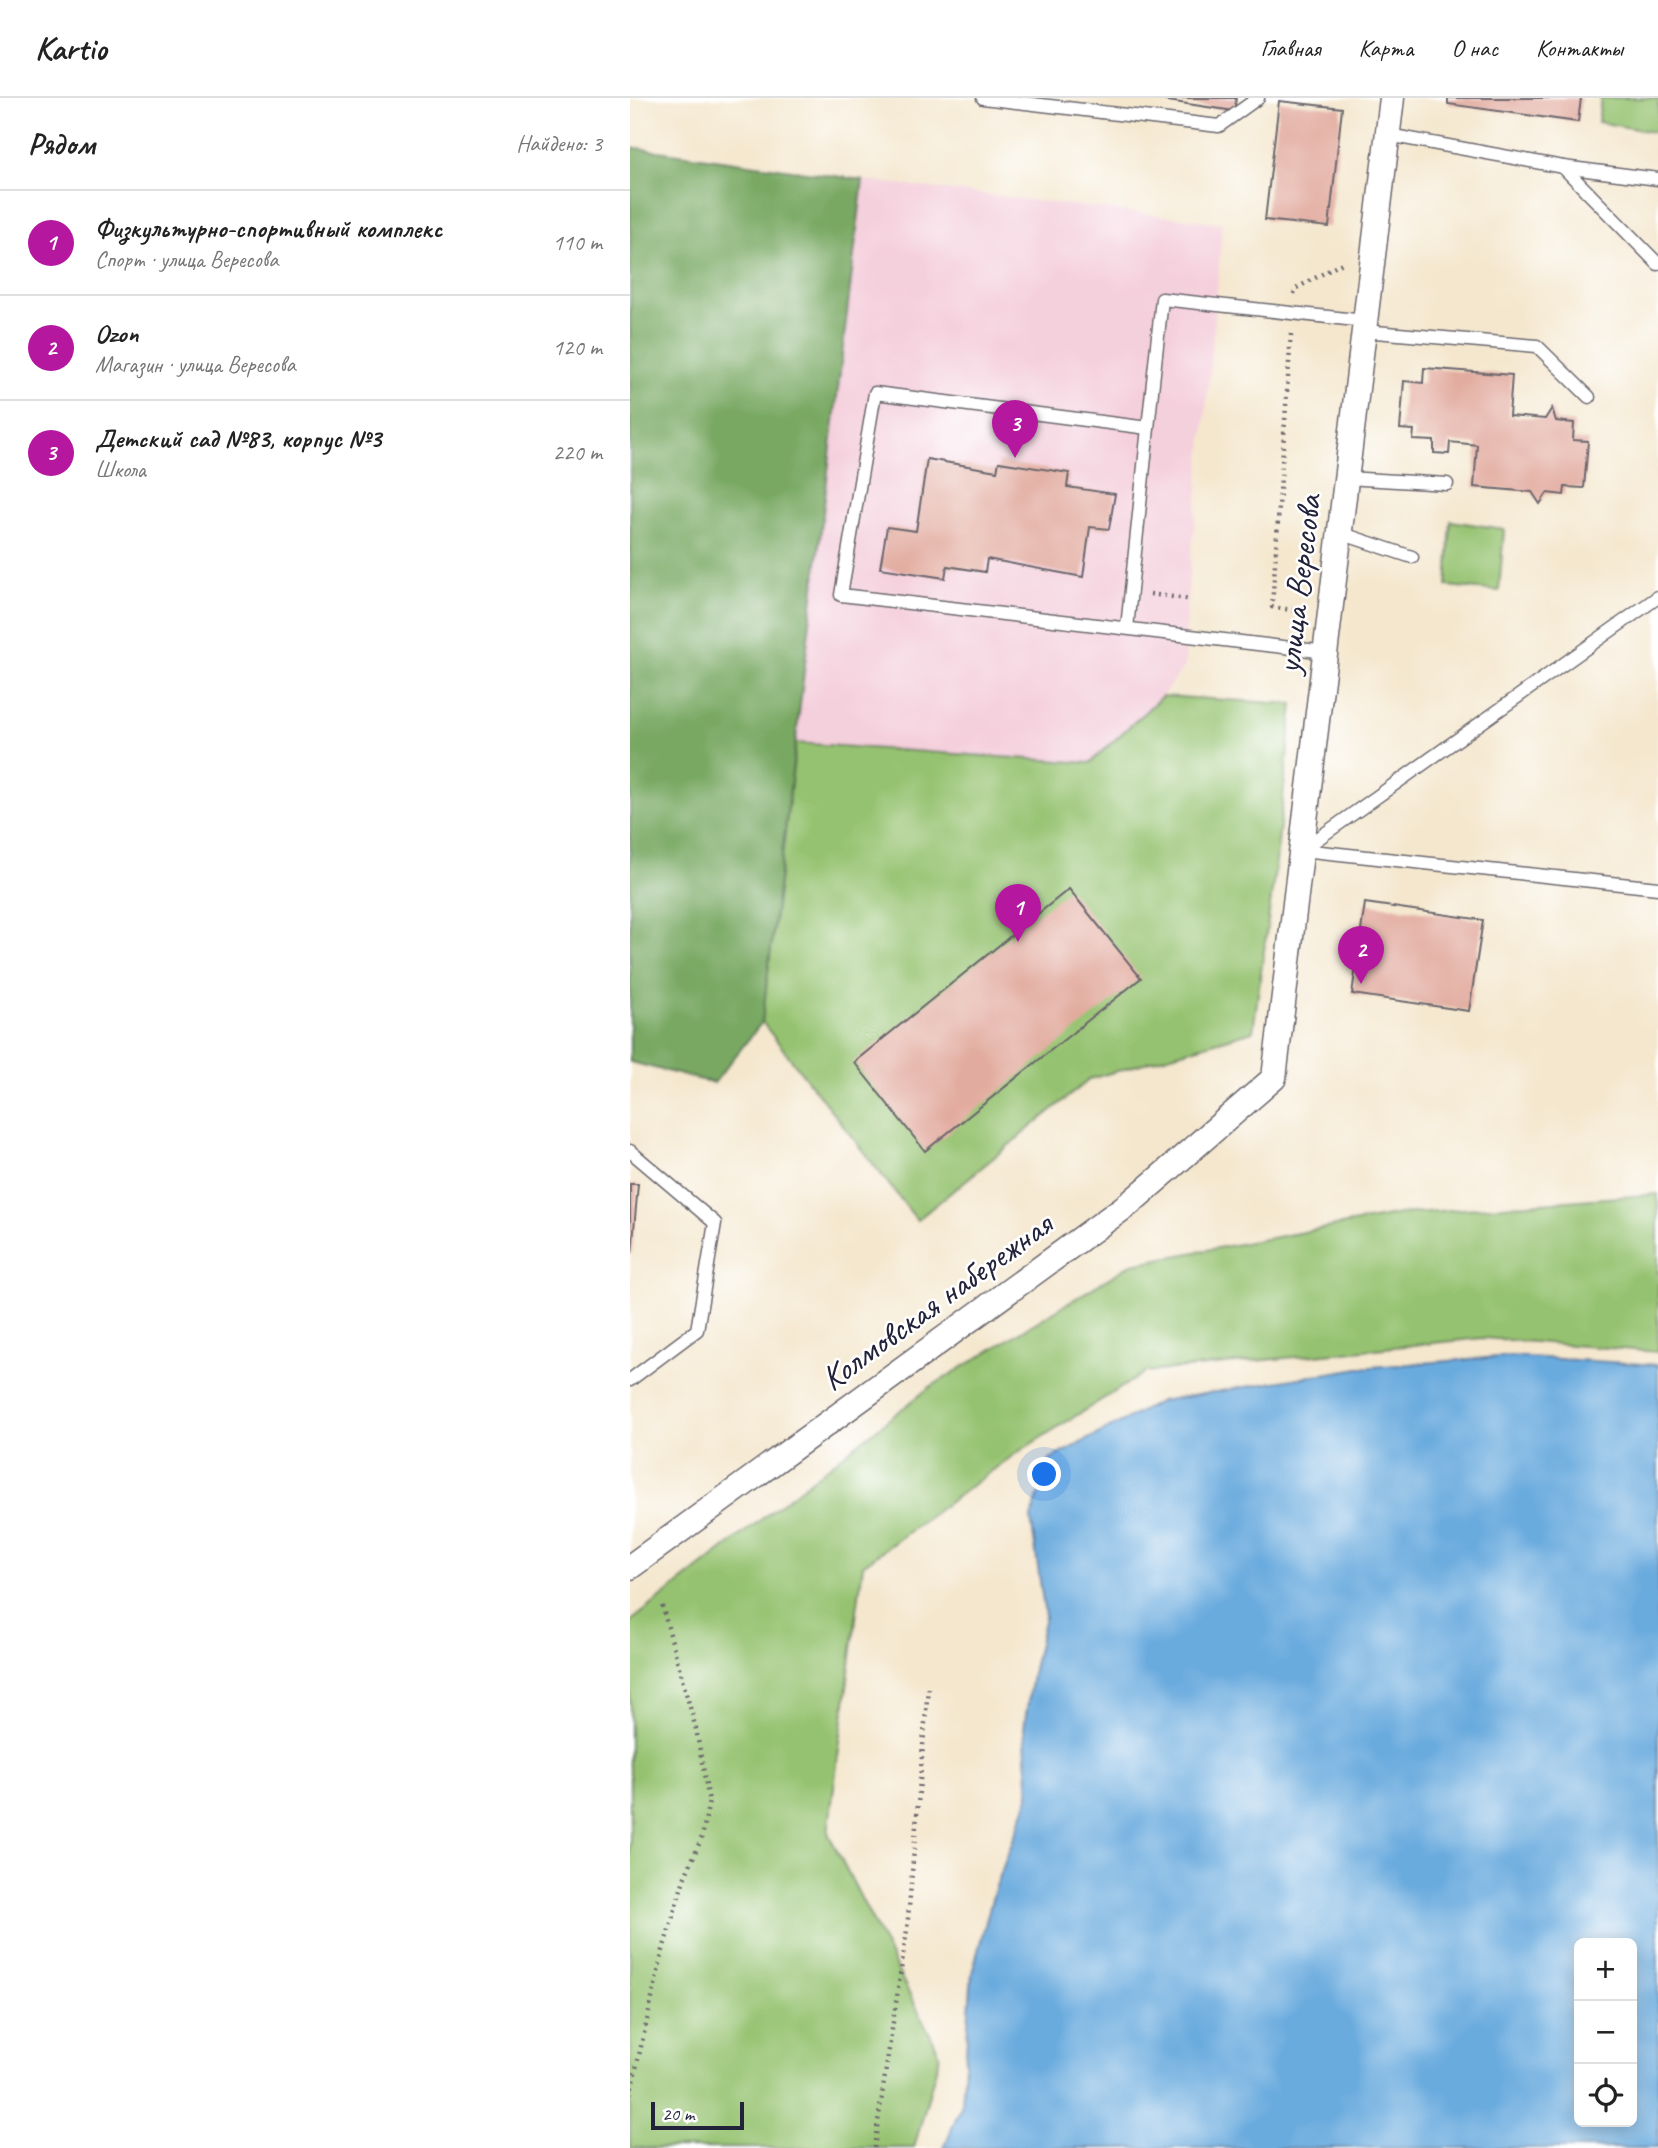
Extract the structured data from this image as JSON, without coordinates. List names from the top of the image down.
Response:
{
  "streets": {
    "street": ["улица Вересова", "Колмовская набережная"]
  },
  "crossings": [
    ["улица Вересова", "Колмовская набережная"]
  ],
  "scale_bar": "20 m",
  "page": {
    "header": "Kartio",
    "nav": [
      "Главная",
      "Карта",
      "О нас",
      "Контакты"
    ],
    "heading": ["Рядом", "Найдено: 3"],
    "list": [
      {
        "mark": "1",
        "name": "Физкультурно-спортивный комплекс",
        "note": "Спорт · улица Вересова",
        "value": "110 m"
      },
      {
        "mark": "2",
        "name": "Ozon",
        "note": "Магазин · улица Вересова",
        "value": "120 m"
      },
      {
        "mark": "3",
        "name": "Детский сад №83, корпус №3",
        "note": "Школа",
        "value": "220 m"
      }
    ],
    "pins": ["3", "1", "2"],
    "map_buttons": ["+", "−"],
    "scale": "20 m"
  }
}
